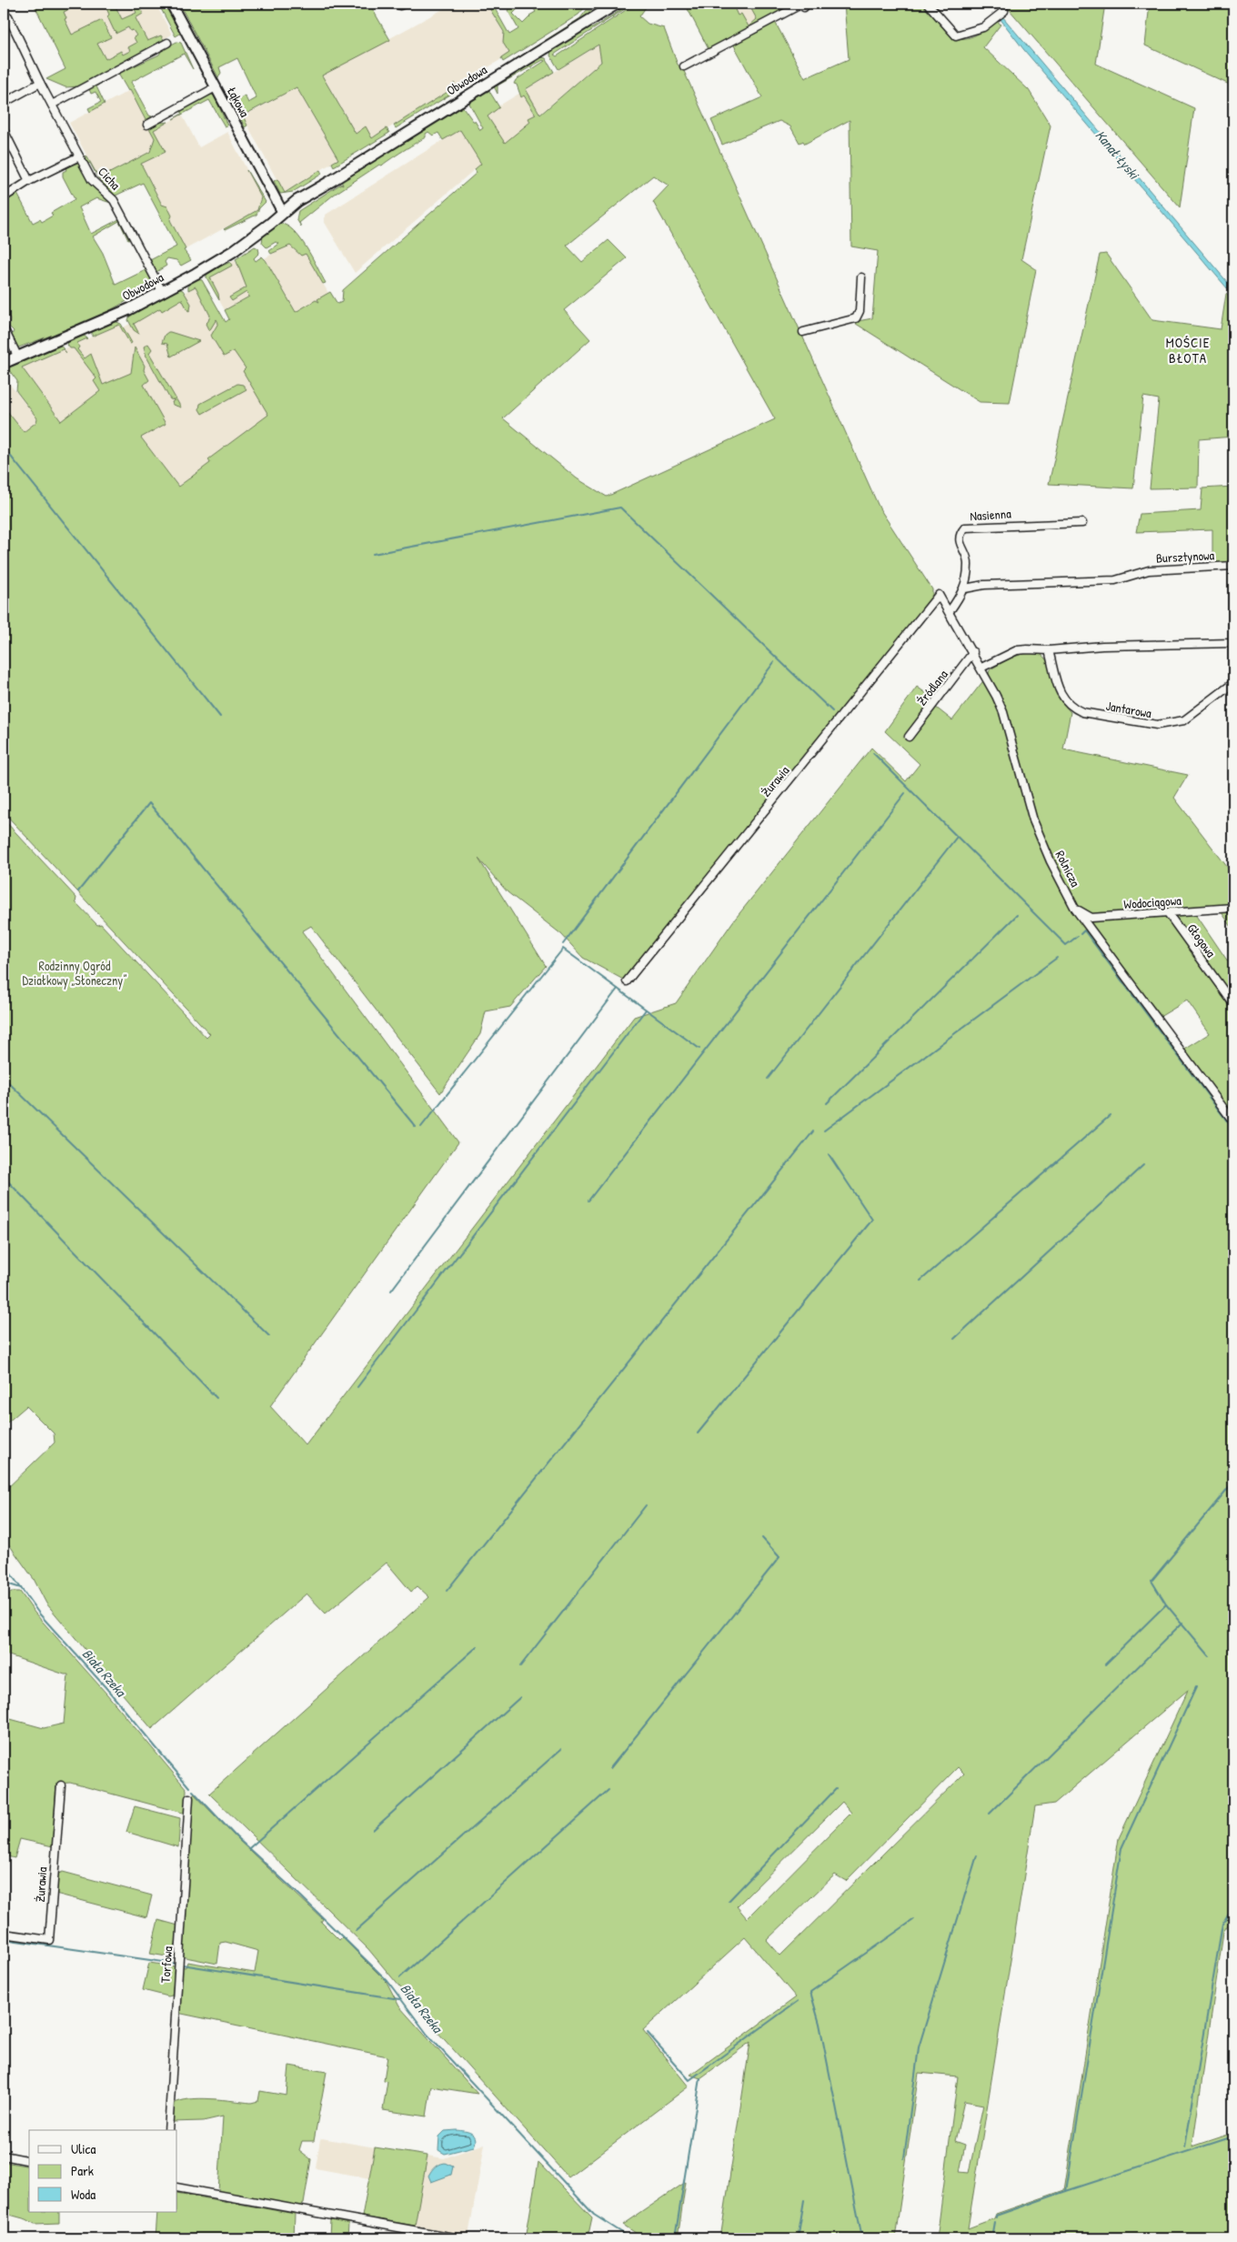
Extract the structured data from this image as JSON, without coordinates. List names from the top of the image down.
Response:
{
  "streets": {
    "main road": ["Obwodowa"],
    "street": [
      "Łąkowa",
      "Cicha",
      "Nasienna",
      "Bursztynowa",
      "Źródlana",
      "Jantarowa",
      "Żurawia",
      "Rolnicza",
      "Wodociągowa",
      "Głogowa",
      "Torfowa"
    ]
  },
  "crossings": [
    ["Obwodowa", "Łąkowa"],
    ["Obwodowa", "Cicha"],
    ["Nasienna", "Bursztynowa"],
    ["Nasienna", "Rolnicza"],
    ["Źródlana", "Rolnicza"],
    ["Żurawia", "Rolnicza"],
    ["Rolnicza", "Wodociągowa"],
    ["Wodociągowa", "Głogowa"]
  ],
  "districts": ["MOŚCIE BŁOTA"],
  "water": ["Kanał Łyski", "Biała Rzeka"],
  "parks": ["Rodzinny Ogród Działkowy „Słoneczny”"],
  "legend": ["Ulica", "Park", "Woda"]
}
